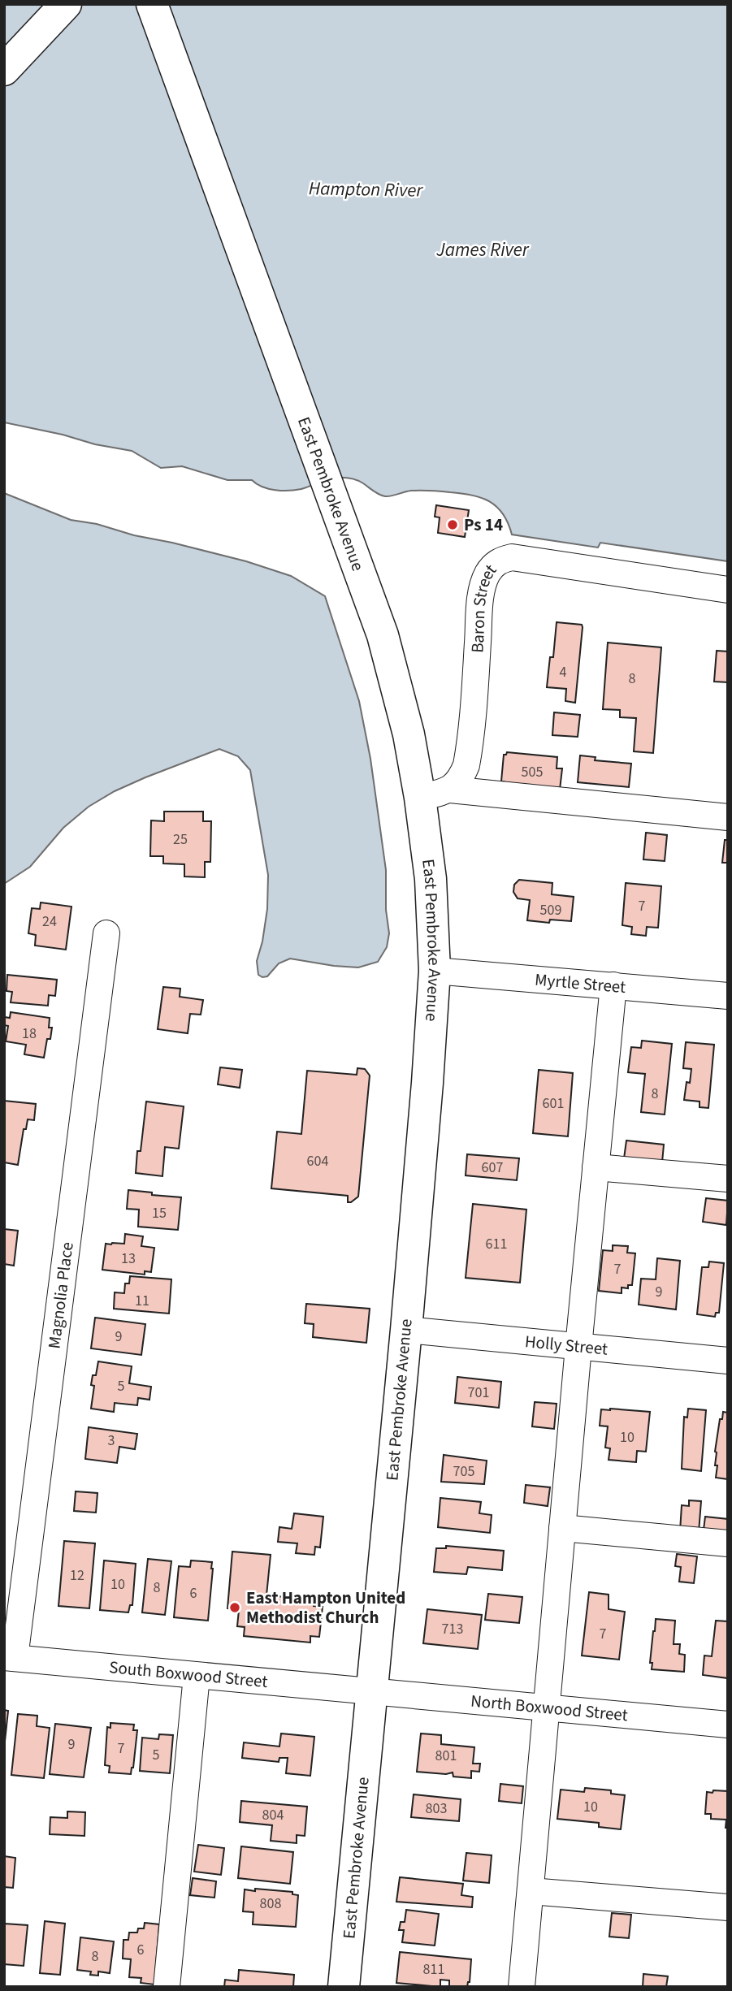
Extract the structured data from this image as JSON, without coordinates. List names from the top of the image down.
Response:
{
  "streets": {
    "main road": ["East Pembroke Avenue"],
    "street": [
      "Baron Street",
      "Myrtle Street",
      "Magnolia Place",
      "Holly Street",
      "South Boxwood Street",
      "North Boxwood Street"
    ]
  },
  "crossings": [
    ["East Pembroke Avenue", "Myrtle Street"],
    ["East Pembroke Avenue", "Holly Street"],
    ["East Pembroke Avenue", "South Boxwood Street"],
    ["East Pembroke Avenue", "North Boxwood Street"],
    ["Magnolia Place", "South Boxwood Street"],
    ["South Boxwood Street", "North Boxwood Street"]
  ],
  "water": ["Hampton River", "James River"],
  "places": ["Ps 14", "East Hampton United Methodist Church"],
  "house_numbers": [
    "4",
    "8",
    "505",
    "25",
    "7",
    "509",
    "24",
    "18",
    "8",
    "601",
    "604",
    "607",
    "15",
    "611",
    "13",
    "7",
    "9",
    "11",
    "9",
    "5",
    "701",
    "10",
    "3",
    "705",
    "12",
    "10",
    "8",
    "6",
    "713",
    "7",
    "9",
    "7",
    "5",
    "801",
    "10",
    "803",
    "804",
    "808",
    "6",
    "8",
    "811"
  ]
}
